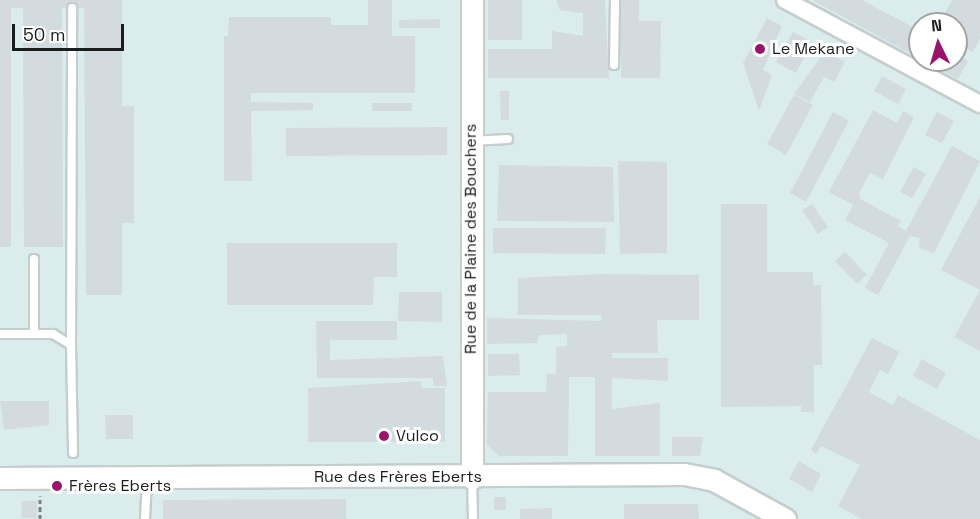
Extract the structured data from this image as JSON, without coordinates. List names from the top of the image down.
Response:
{
  "streets": {
    "street": ["Rue de la Plaine des Bouchers", "Rue des Frères Eberts"]
  },
  "crossings": [
    ["Rue de la Plaine des Bouchers", "Rue des Frères Eberts"]
  ],
  "places": ["Le Mekane", "Vulco", "Frères Eberts"],
  "scale_bar": "50 m",
  "north": "top"
}
